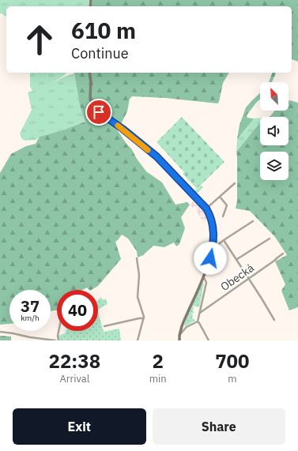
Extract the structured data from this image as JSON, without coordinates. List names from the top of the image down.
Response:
{
  "streets": {
    "street": ["Obecká"]
  },
  "north": "top left",
  "page": {
    "turn": ["610 m", "Continue"],
    "speed": "37 km/h",
    "limit": "40",
    "eta": [
      "22:38",
      "Arrival",
      "2",
      "min",
      "700",
      "m"
    ],
    "buttons": ["Exit", "Share"]
  }
}
